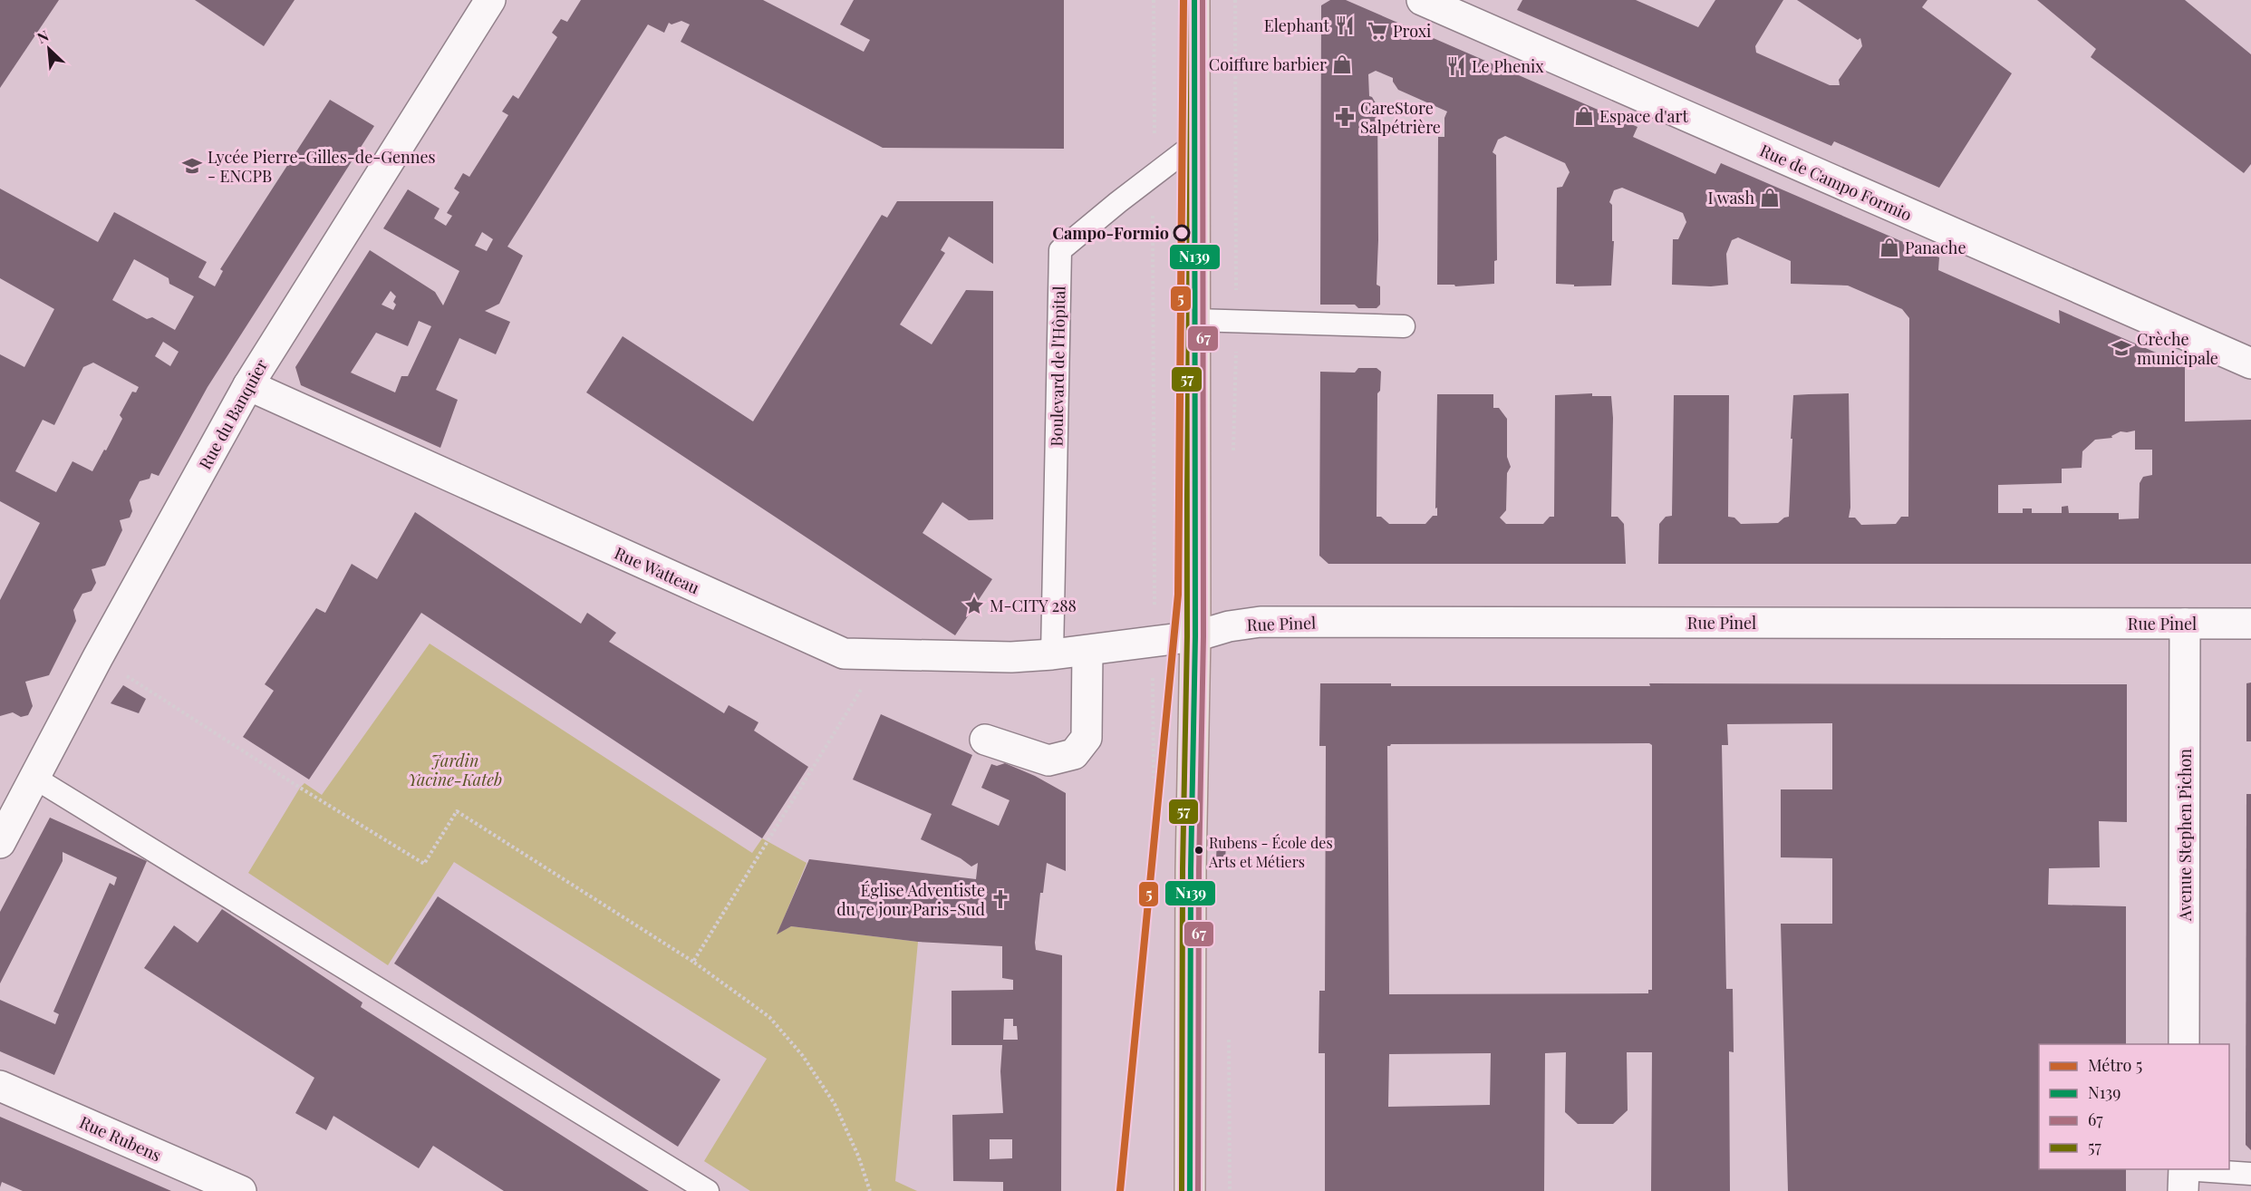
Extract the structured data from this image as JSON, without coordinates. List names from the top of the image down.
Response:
{
  "streets": {
    "street": [
      "Rue de Campo Formio",
      "Rue du Banquier",
      "Rue Watteau",
      "Rue Pinel",
      "Avenue Stephen Pichon",
      "Rue Rubens"
    ],
    "lane": ["Boulevard de l'Hôpital"]
  },
  "crossings": [
    ["Boulevard de l'Hôpital", "Rue Watteau"],
    ["Rue du Banquier", "Rue Watteau"],
    ["Rue Watteau", "Rue Pinel"],
    ["Rue Pinel", "Avenue Stephen Pichon"]
  ],
  "parks": ["Jardin Yacine-Kateb"],
  "places": {
    "restaurant": ["Elephant", "Le Phenix"],
    "supermarket": ["Proxi"],
    "shop": [
      "Coiffure barbier",
      "Espace d'art",
      "I wash",
      "Panache"
    ],
    "pharmacy": ["CareStore Salpétrière"],
    "school or university": ["Lycée Pierre-Gilles-de-Gennes - ENCPB", "Crèche municipale"],
    "other": ["Campo-Formio", "Rubens - École des Arts et Métiers"],
    "place": ["M-CITY 288"],
    "church": ["Église Adventiste du 7e jour Paris-Sud"]
  },
  "lines": [
    "metro line 5",
    "transit line N139",
    "transit line 67",
    "transit line 57"
  ],
  "legend": [
    "Métro 5",
    "N139",
    "67",
    "57"
  ],
  "north": "top left"
}
